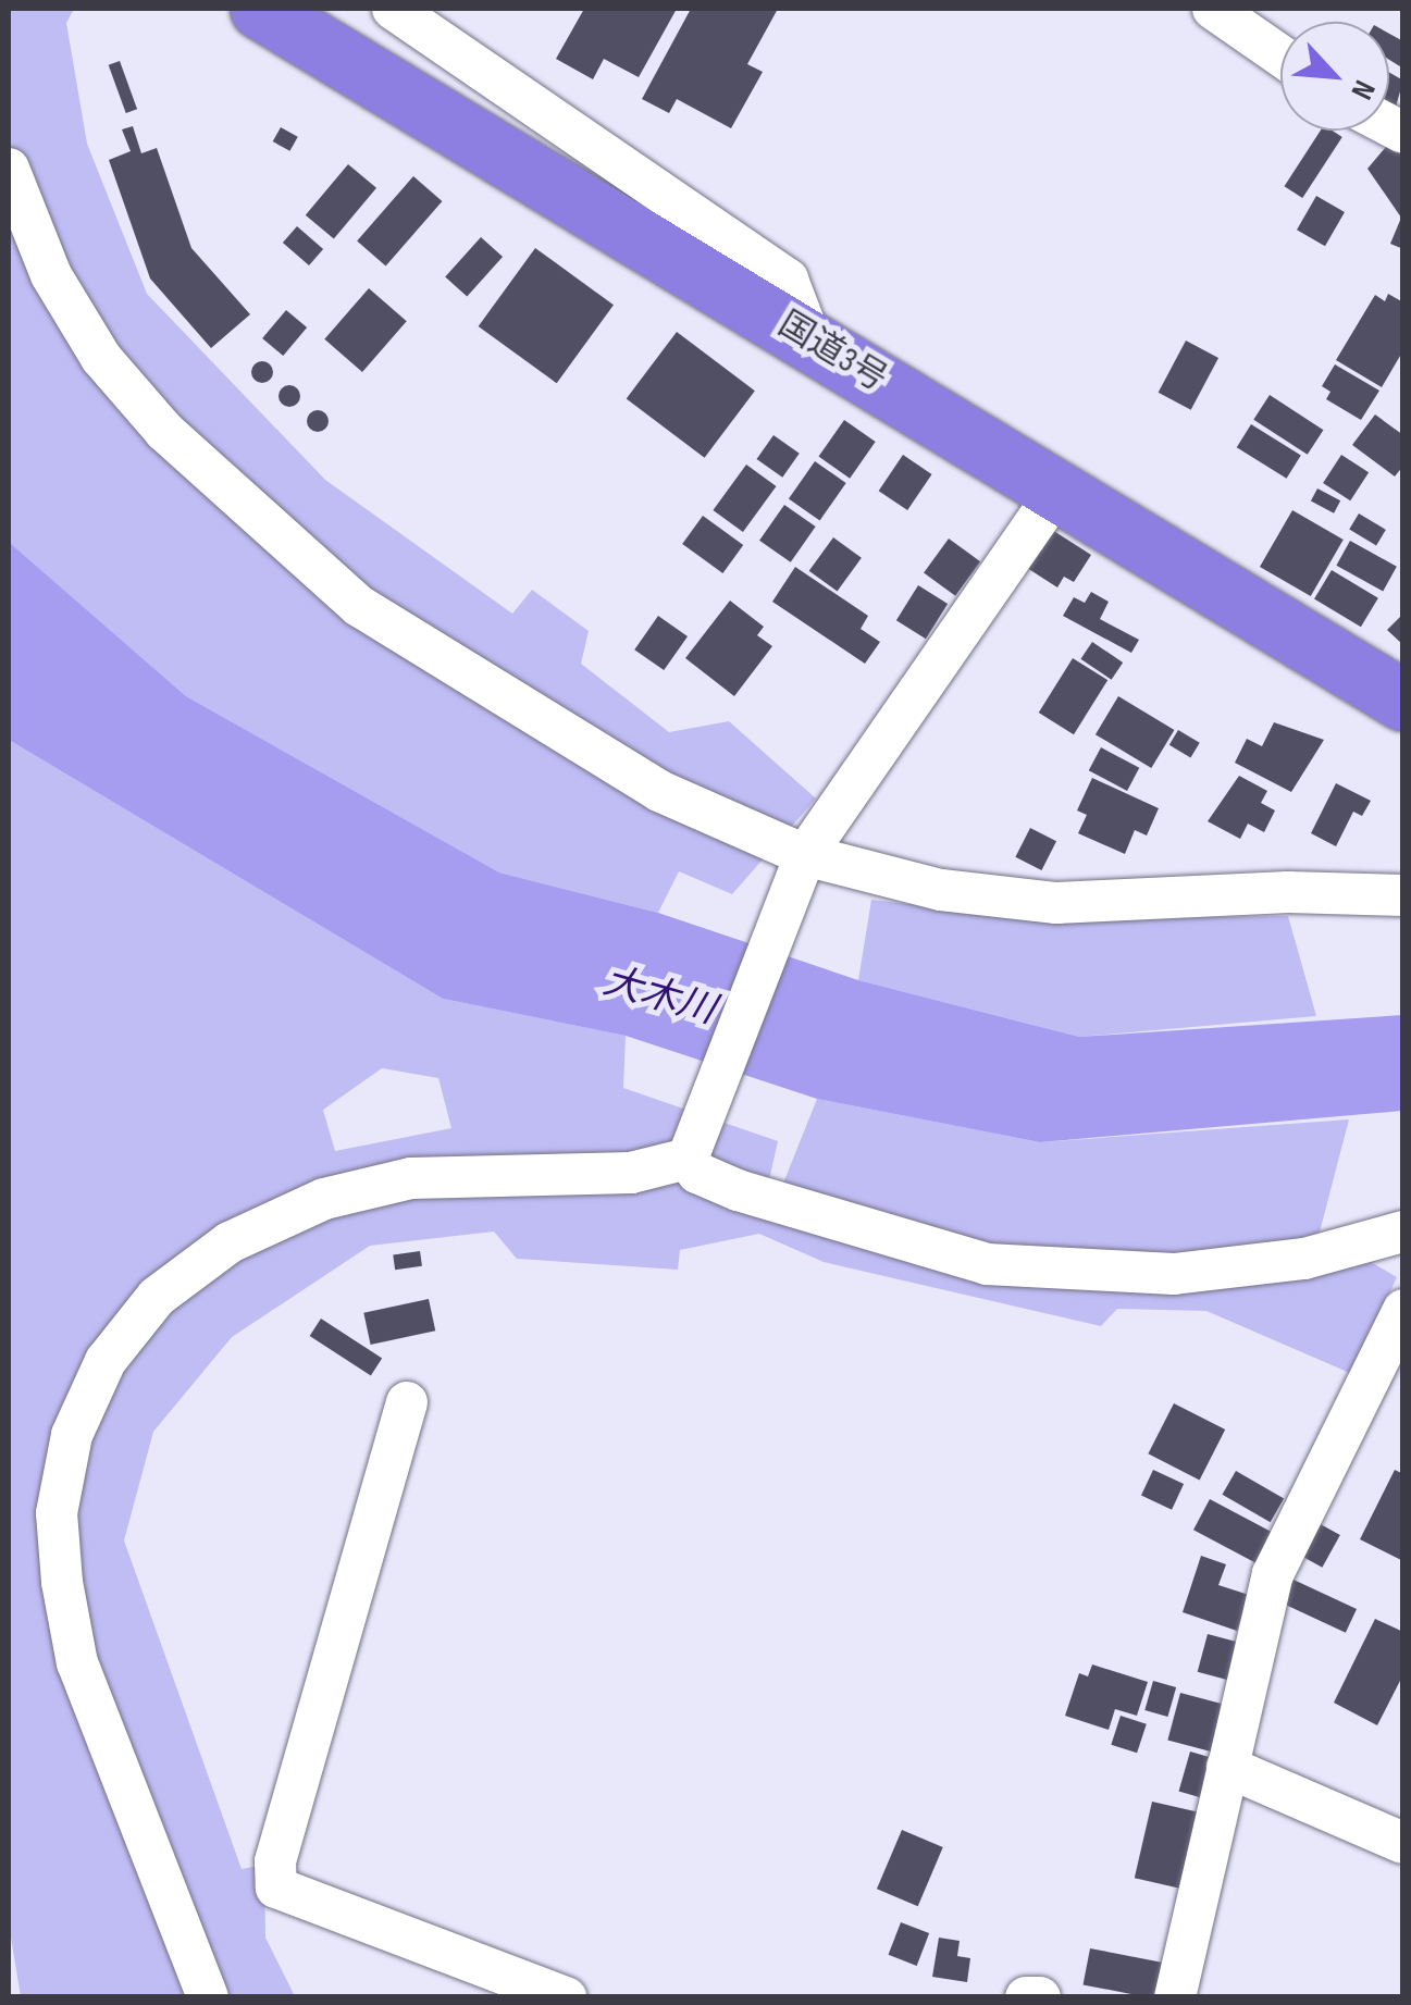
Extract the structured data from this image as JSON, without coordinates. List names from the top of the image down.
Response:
{
  "streets": {
    "highway": ["国道3号"]
  },
  "water": ["大木川"],
  "north": "bottom right"
}
